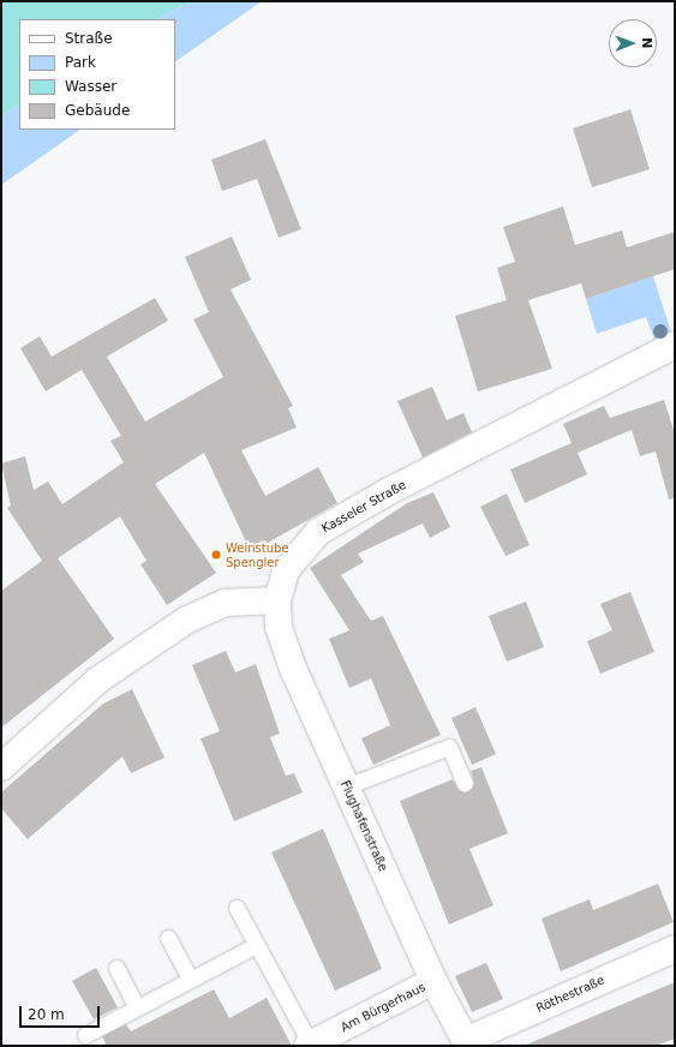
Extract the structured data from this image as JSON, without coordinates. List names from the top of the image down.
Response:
{
  "streets": {
    "street": [
      "Kasseler Straße",
      "Flughafenstraße",
      "Röthestraße",
      "Am Bürgerhaus"
    ]
  },
  "crossings": [
    ["Kasseler Straße", "Flughafenstraße"],
    ["Flughafenstraße", "Röthestraße"],
    ["Flughafenstraße", "Am Bürgerhaus"]
  ],
  "places": ["Weinstube Spengler"],
  "legend": [
    "Straße",
    "Park",
    "Wasser",
    "Gebäude"
  ],
  "scale_bar": "20 m",
  "north": "right"
}
